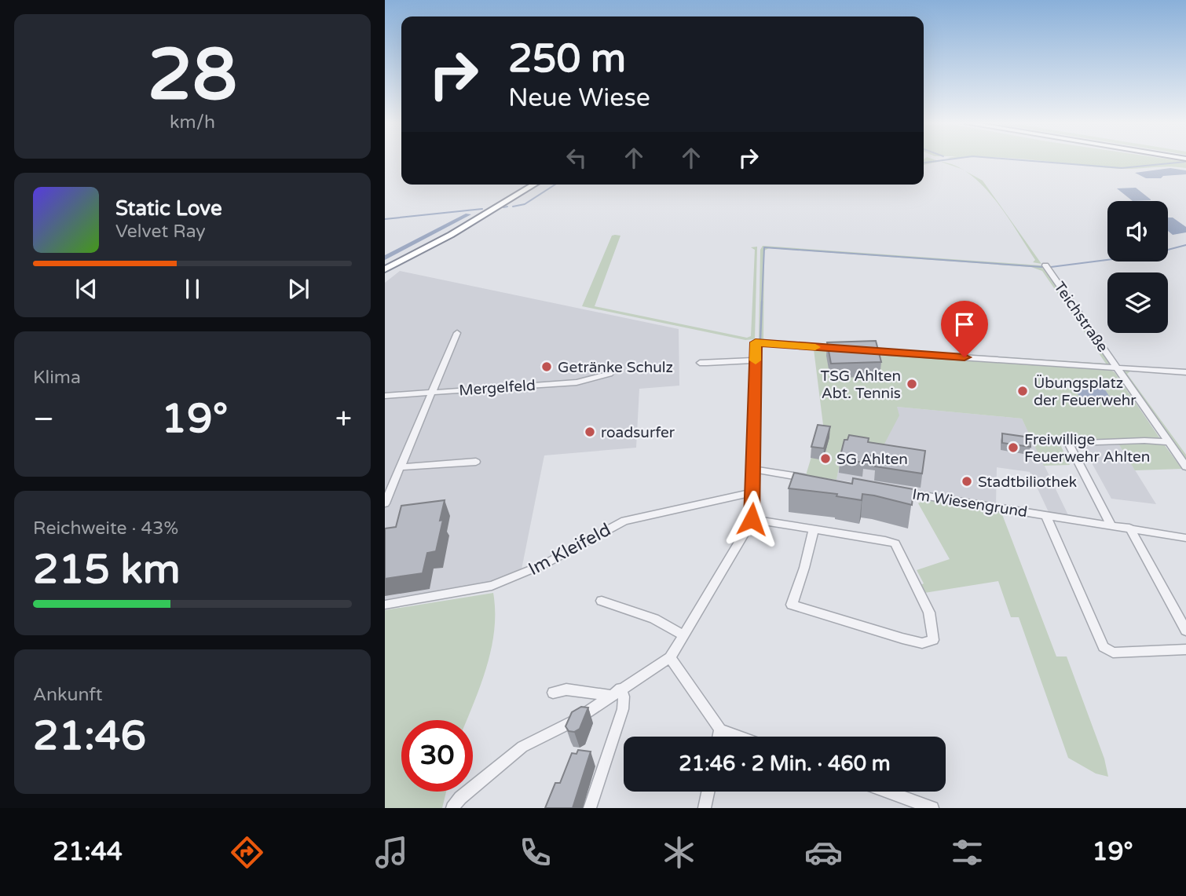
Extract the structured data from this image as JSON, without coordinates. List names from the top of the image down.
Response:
{
  "streets": {
    "street": [
      "Teichstraße",
      "Mergelfeld",
      "Im Wiesengrund",
      "Im Kleifeld"
    ]
  },
  "places": [
    "Getränke Schulz",
    "TSG Ahlten Abt. Tennis",
    "Übungsplatz der Feuerwehr",
    "roadsurfer",
    "Freiwillige Feuerwehr Ahlten",
    "SG Ahlten",
    "Stadtbiliothek"
  ],
  "page": {
    "tile": [
      ["28", "km/h"],
      "Klima",
      ["Reichweite · 43%", "215 km"],
      ["Ankunft", "21:46"]
    ],
    "turn": ["250 m", "Neue Wiese"],
    "song": ["Static Love", "Velvet Ray"],
    "heat": ["−", "19°", "+"],
    "limit": "30",
    "trip": "21:46 · 2 Min. · 460 m",
    "tabs": ["21:44", "19°"]
  }
}
